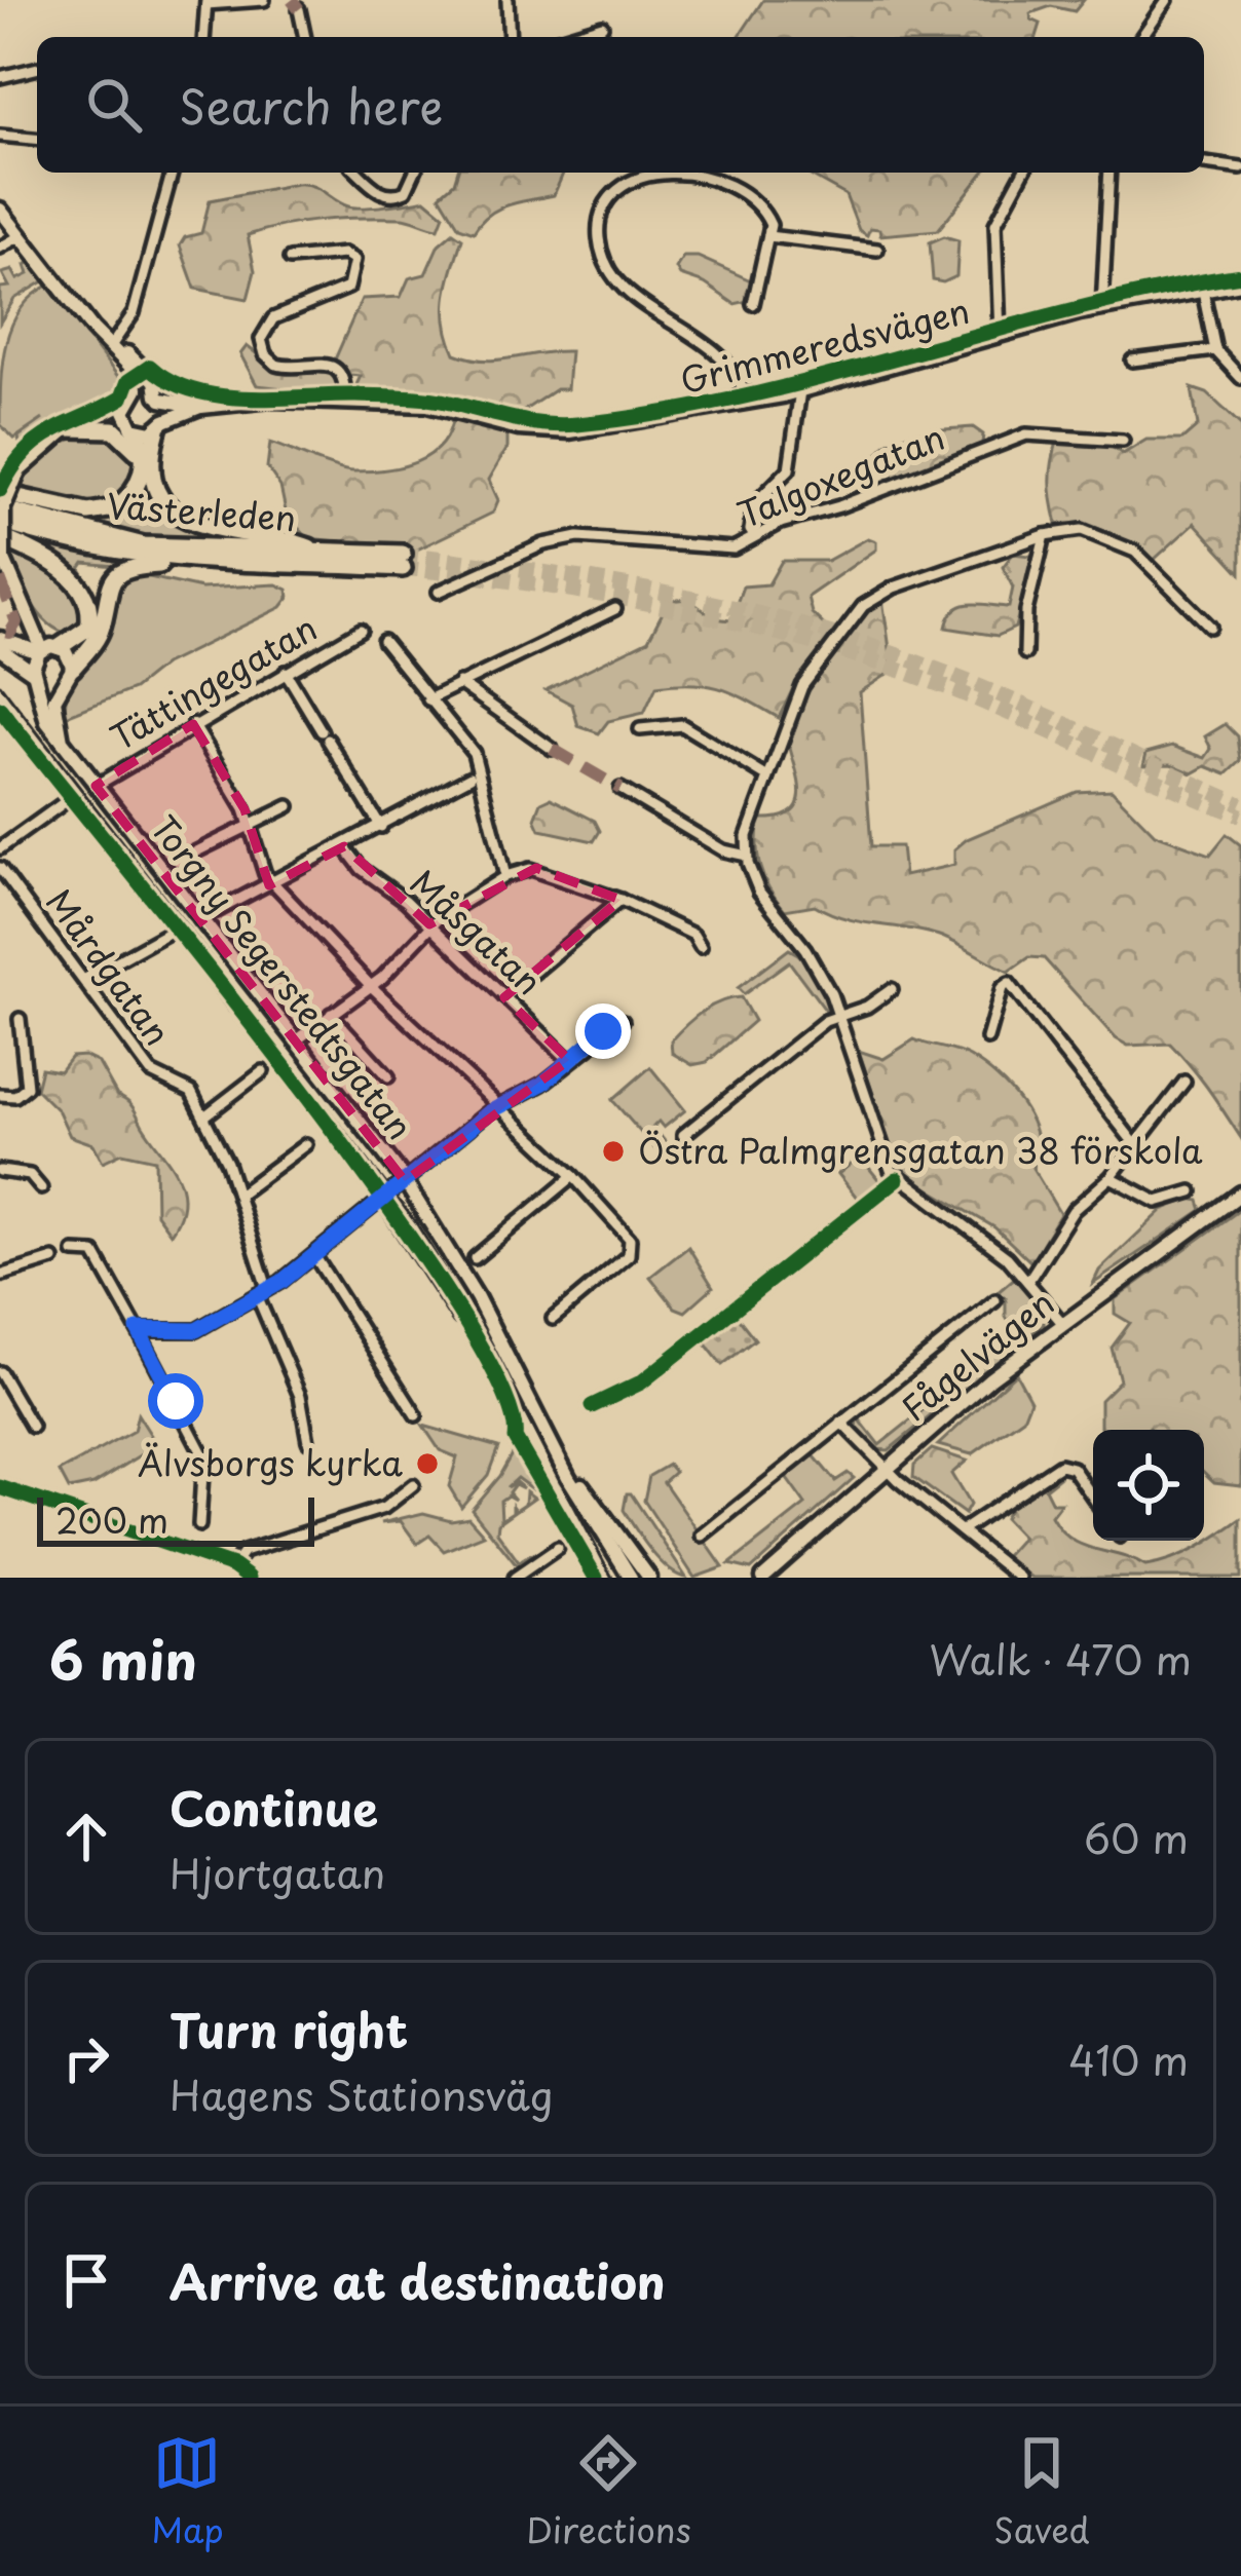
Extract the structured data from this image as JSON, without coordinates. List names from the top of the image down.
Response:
{
  "streets": {
    "highway": ["Västerleden"],
    "street": [
      "Grimmeredsvägen",
      "Talgoxegatan",
      "Tättingegatan",
      "Måsgatan",
      "Mårdgatan",
      "Torgny Segerstedtsgatan",
      "Fågelvägen"
    ]
  },
  "crossings": [
    ["Tättingegatan", "Torgny Segerstedtsgatan"]
  ],
  "places": ["Östra Palmgrensgatan 38 förskola", "Älvsborgs kyrka"],
  "scale_bar": "200 m",
  "page": {
    "search": "Search here",
    "scale": "200 m",
    "heading": ["6 min", "Walk · 470 m"],
    "list": [
      ["Continue", "Hjortgatan", "60 m"],
      ["Turn right", "Hagens Stationsväg", "410 m"],
      "Arrive at destination"
    ],
    "nav": ["Map", "Directions", "Saved"]
  }
}
